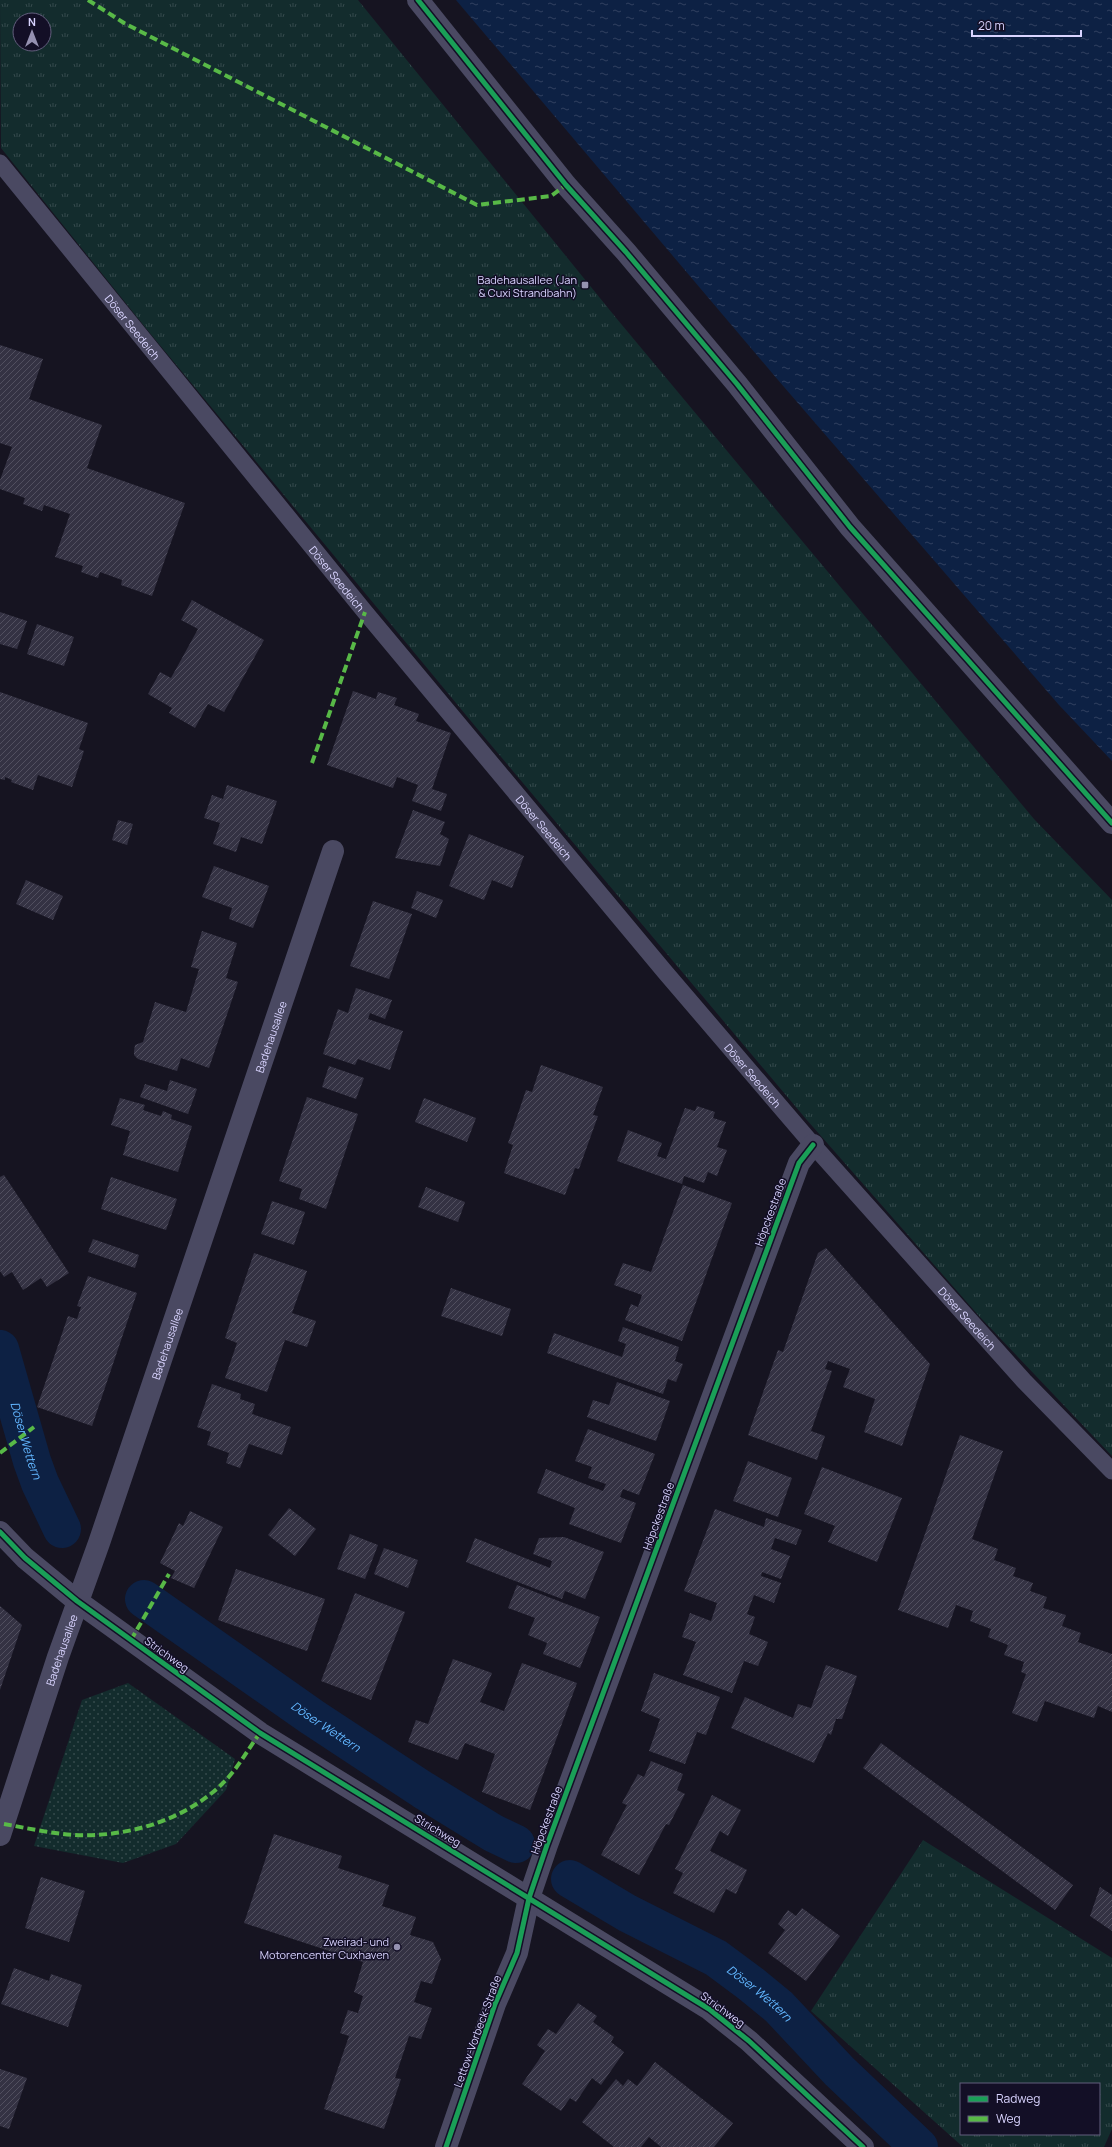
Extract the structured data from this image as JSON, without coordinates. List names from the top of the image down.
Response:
{
  "streets": {
    "street": [
      "Badehausallee",
      "Höpckestraße",
      "Strichweg",
      "Lettow-Vorbeck-Straße"
    ],
    "lane": ["Döser Seedeich"]
  },
  "crossings": [
    ["Döser Seedeich", "Höpckestraße"],
    ["Badehausallee", "Strichweg"],
    ["Höpckestraße", "Strichweg"],
    ["Höpckestraße", "Lettow-Vorbeck-Straße"],
    ["Strichweg", "Lettow-Vorbeck-Straße"]
  ],
  "water": ["Döser Wettern"],
  "places": {
    "transit": ["Badehausallee (Jan & Cuxi Strandbahn)"],
    "other": ["Zweirad- und Motorencenter Cuxhaven"]
  },
  "legend": ["Radweg", "Weg"],
  "scale_bar": "20 m",
  "north": "top"
}
